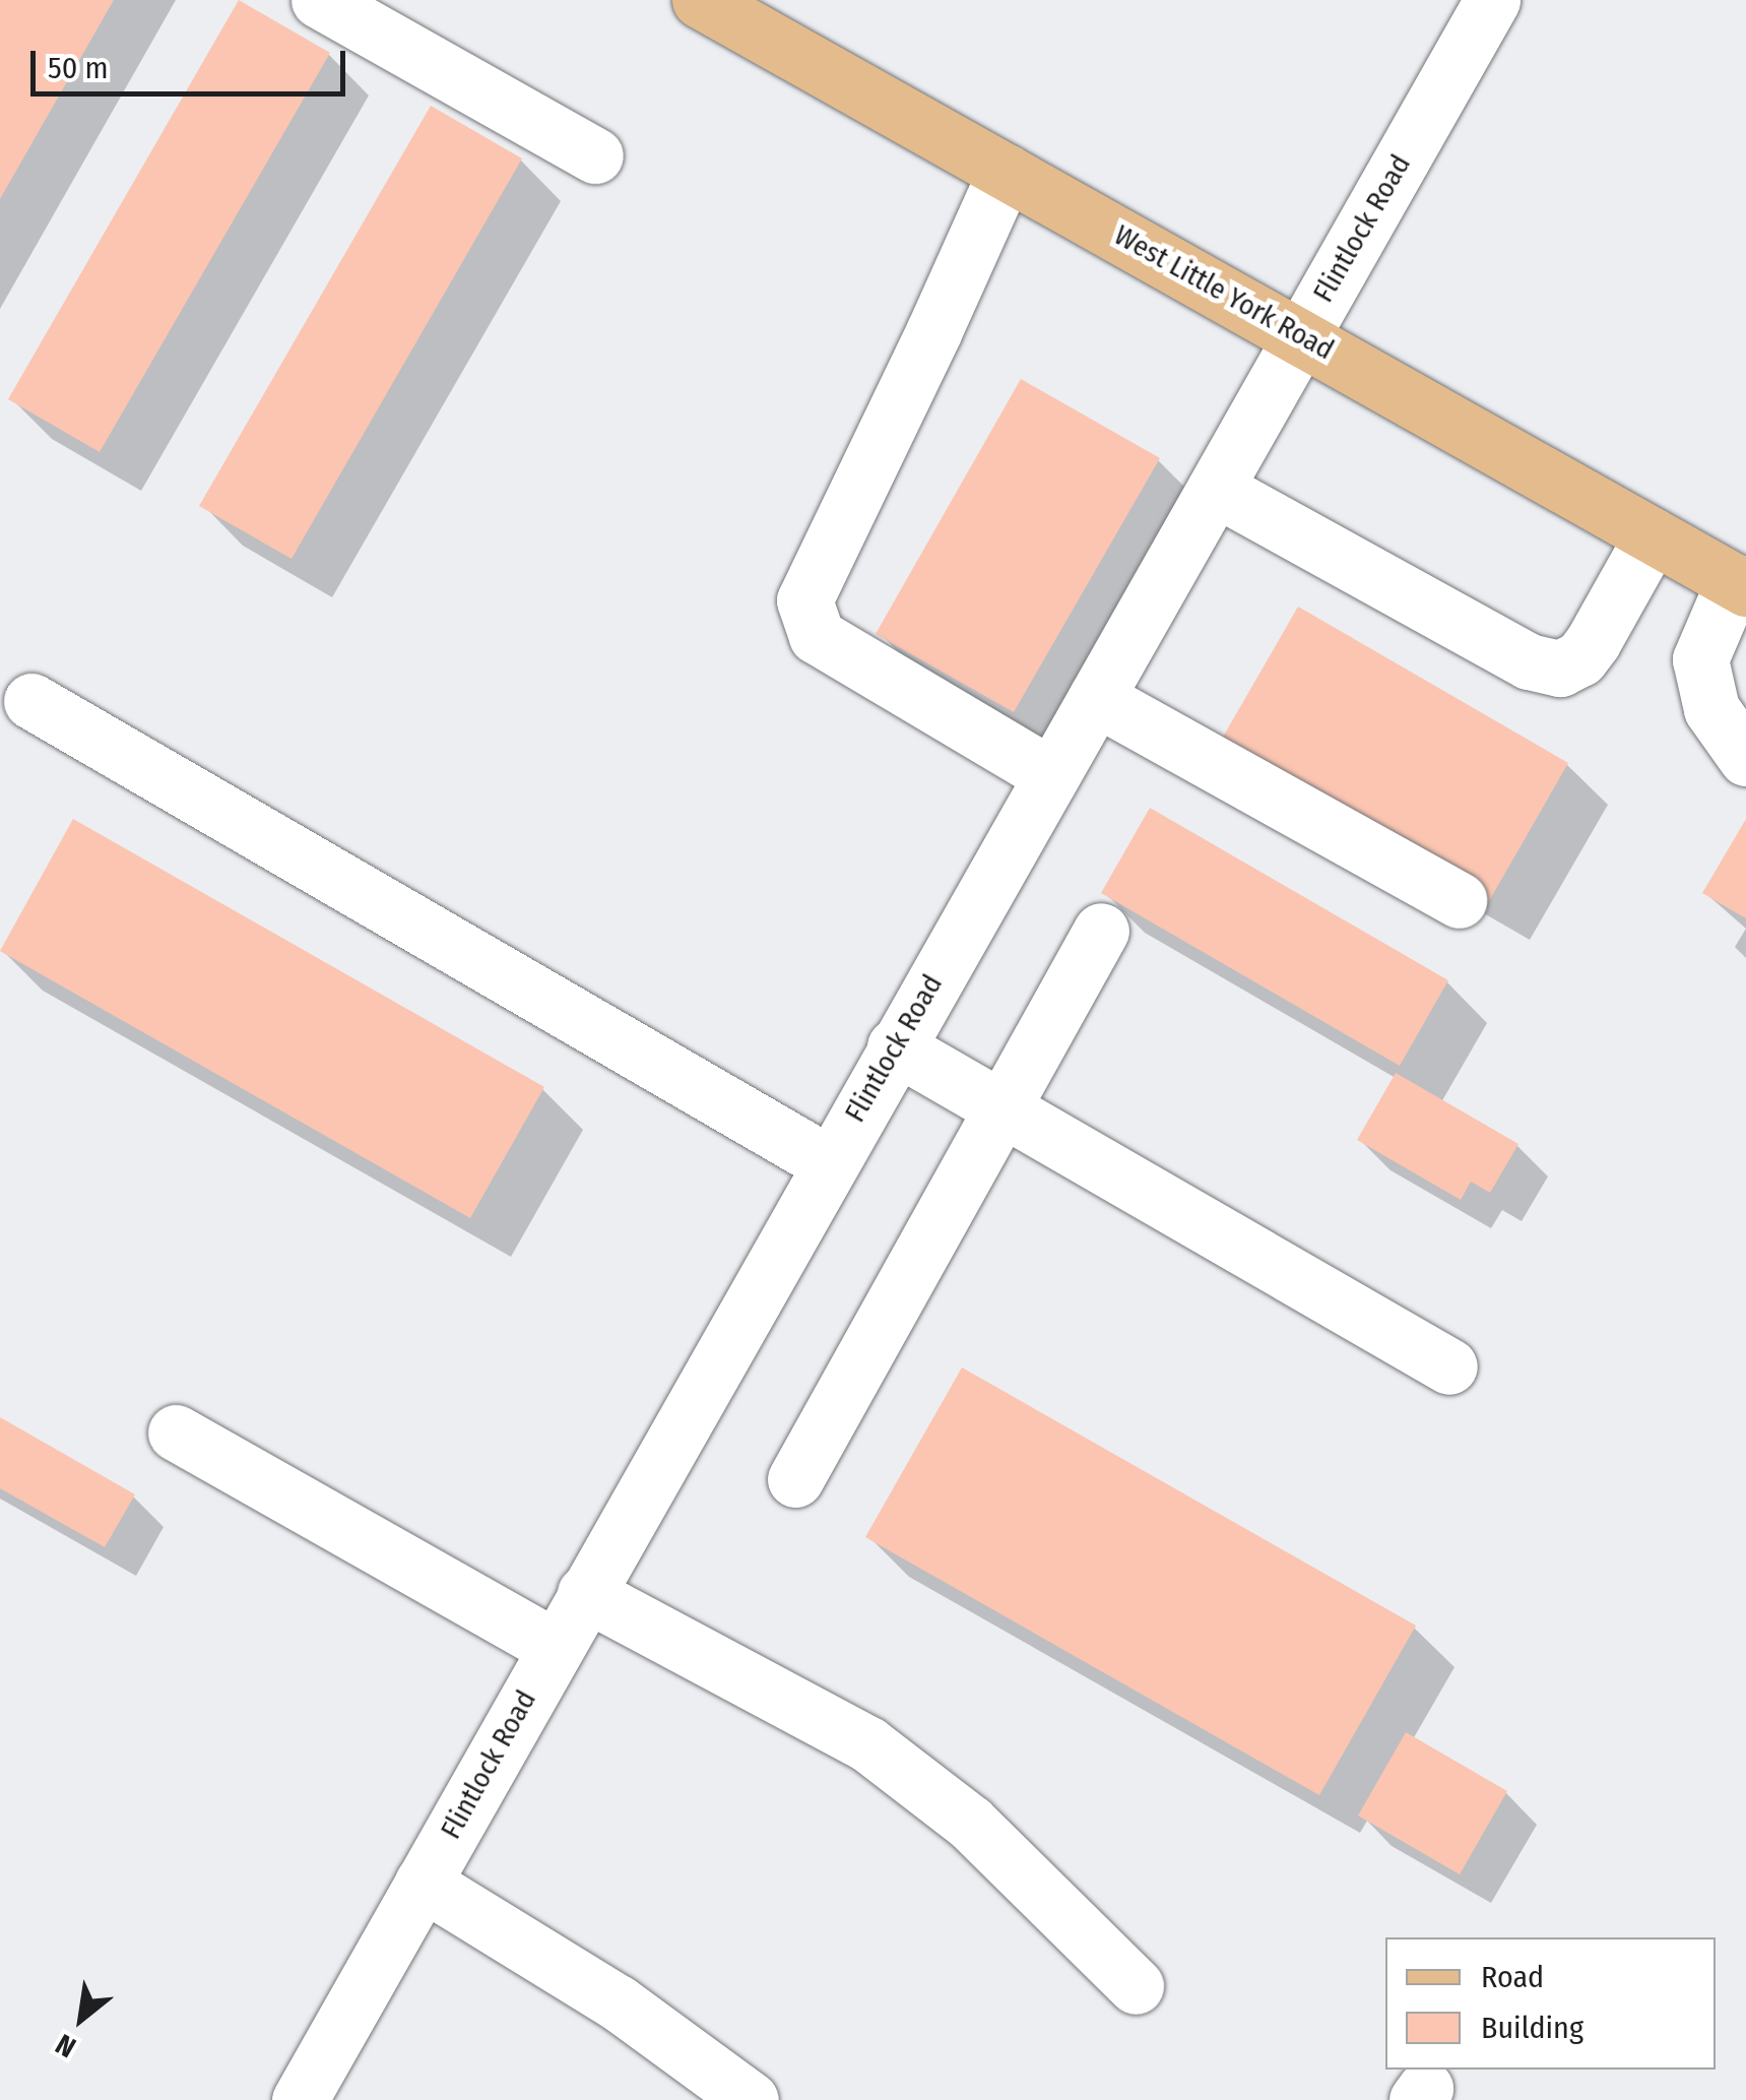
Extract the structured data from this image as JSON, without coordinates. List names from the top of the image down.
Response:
{
  "streets": {
    "main road": ["West Little York Road"],
    "street": ["Flintlock Road"]
  },
  "crossings": [
    ["Flintlock Road", "West Little York Road"]
  ],
  "legend": ["Road", "Building"],
  "scale_bar": "50 m",
  "north": "bottom left"
}
